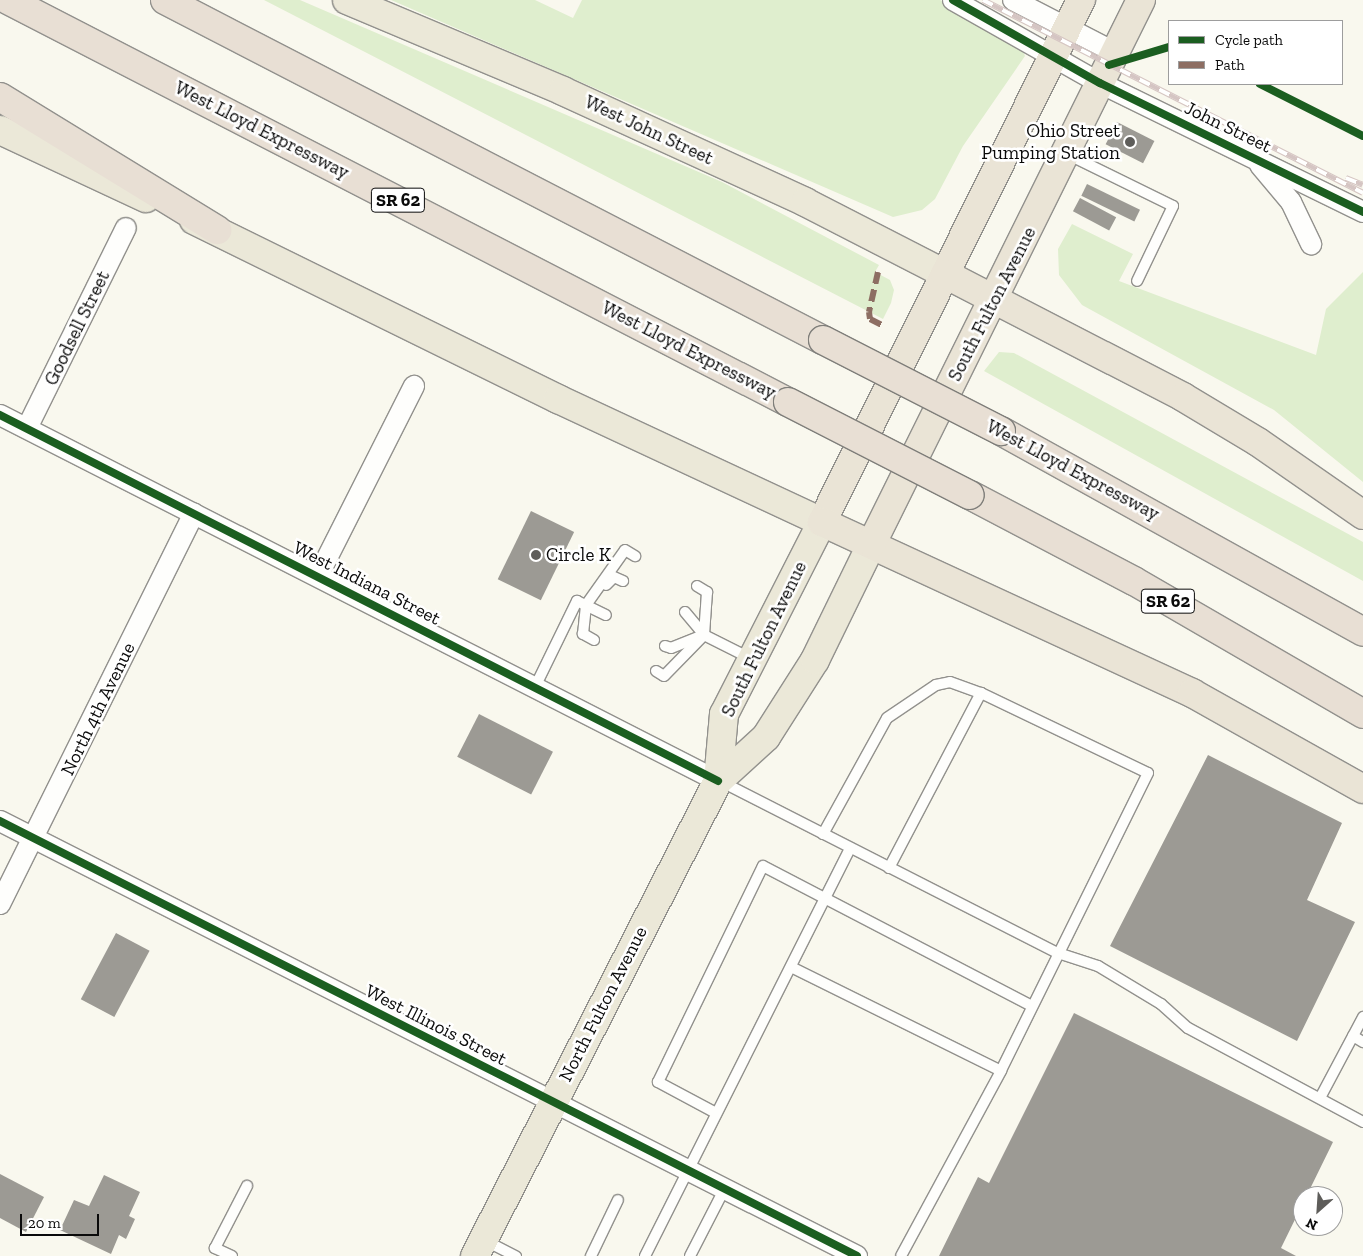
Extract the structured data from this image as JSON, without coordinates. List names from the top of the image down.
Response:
{
  "streets": {
    "highway": ["West Lloyd Expressway", "SR 62", "South Fulton Avenue"],
    "main road": ["West John Street", "North Fulton Avenue"],
    "street": [
      "John Street",
      "Goodsell Street",
      "West Indiana Street",
      "North 4th Avenue",
      "West Illinois Street"
    ]
  },
  "crossings": [
    ["John Street", "South Fulton Avenue"],
    ["West John Street", "South Fulton Avenue"],
    ["South Fulton Avenue", "West Indiana Street"],
    ["South Fulton Avenue", "North Fulton Avenue"],
    ["Goodsell Street", "West Indiana Street"],
    ["West Indiana Street", "North 4th Avenue"],
    ["West Indiana Street", "North Fulton Avenue"],
    ["North 4th Avenue", "West Illinois Street"],
    ["North Fulton Avenue", "West Illinois Street"]
  ],
  "places": ["Ohio Street Pumping Station", "Circle K"],
  "legend": ["Cycle path", "Path"],
  "scale_bar": "20 m",
  "north": "bottom left"
}
